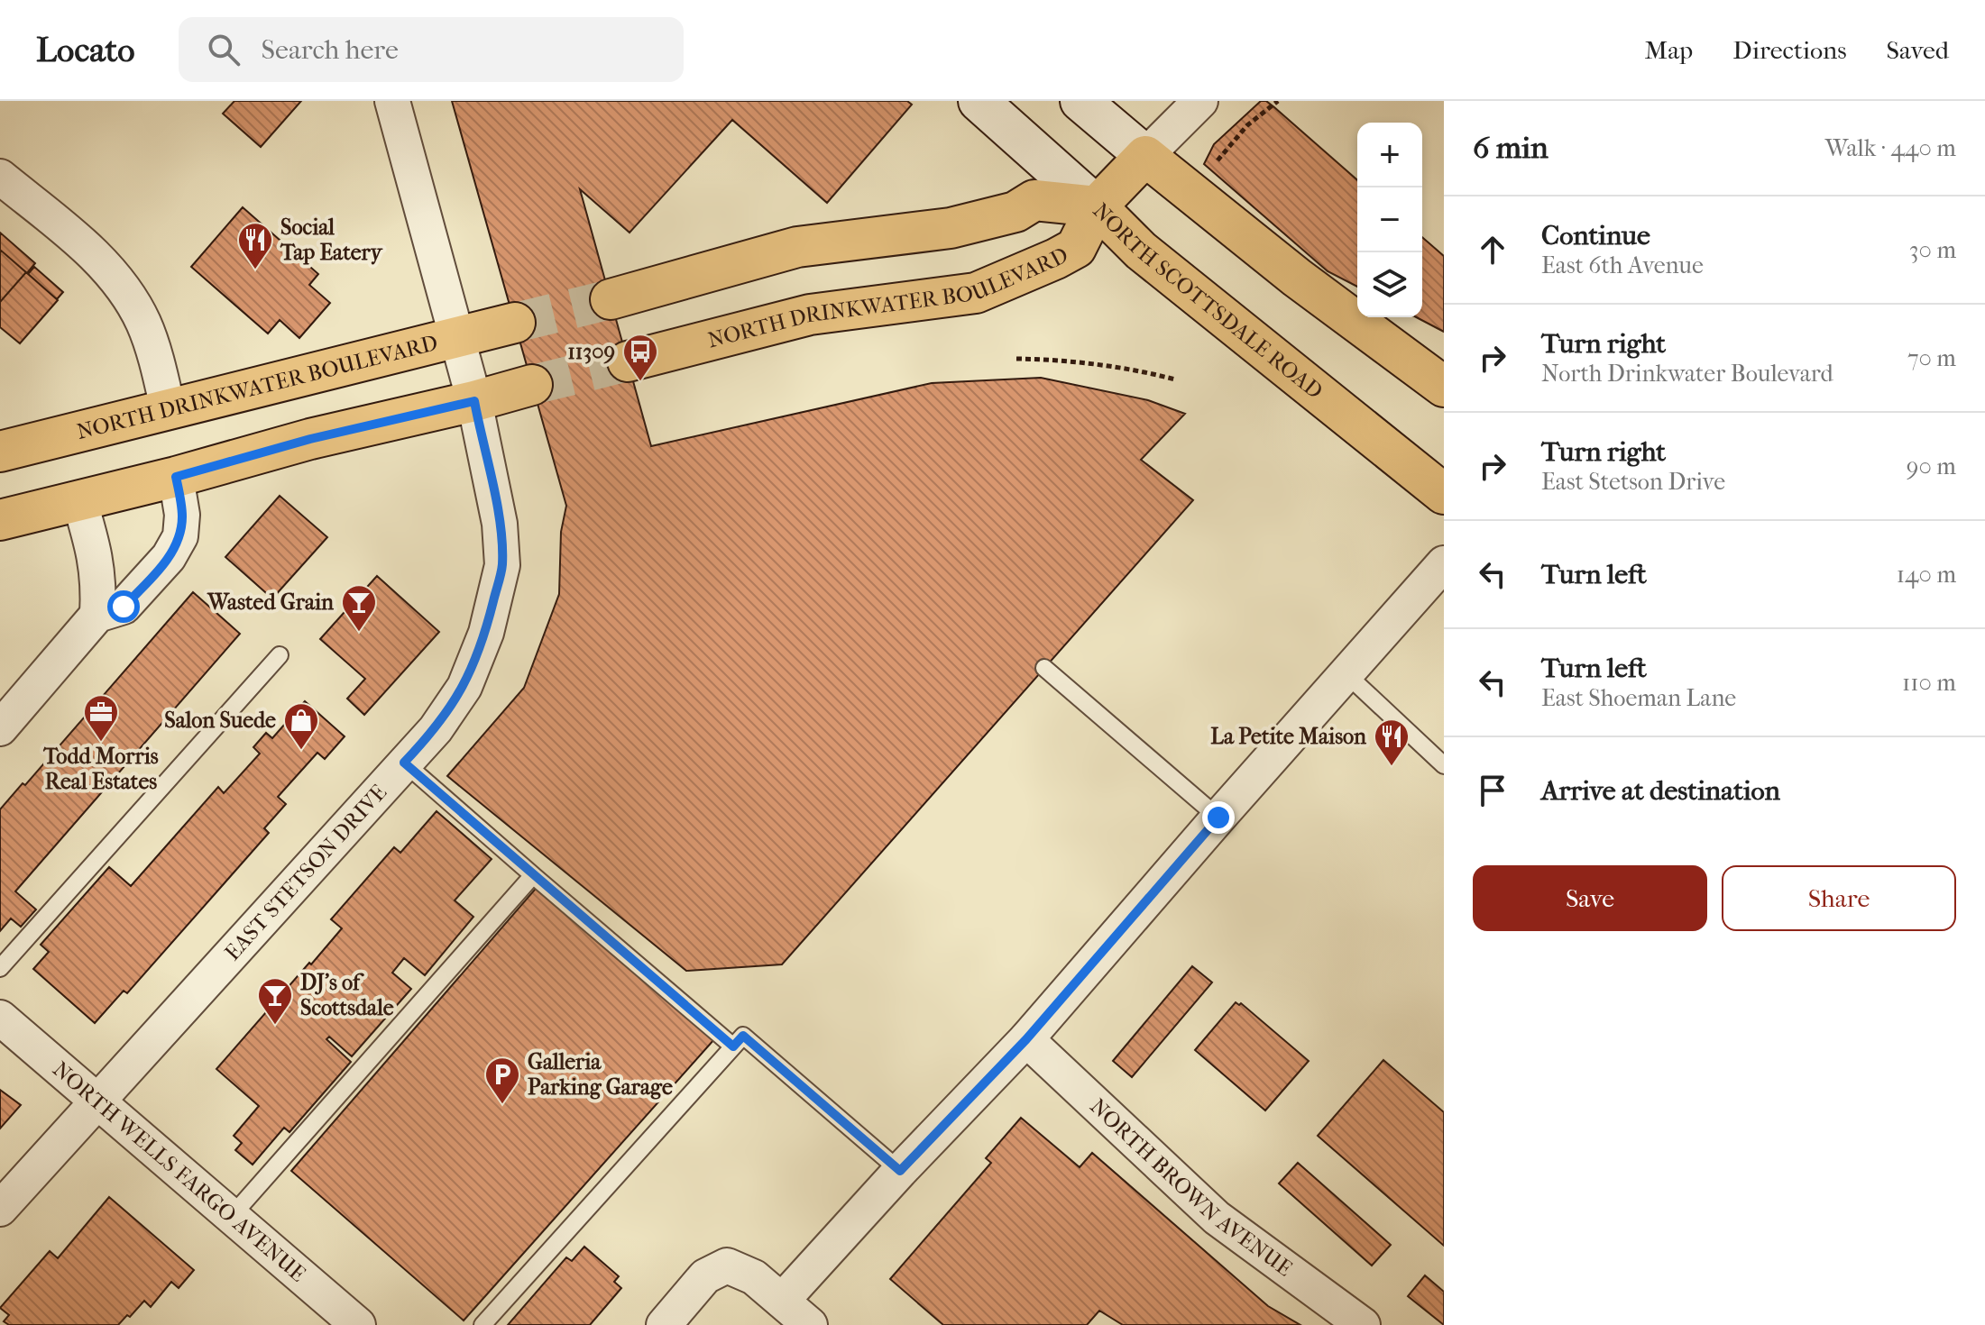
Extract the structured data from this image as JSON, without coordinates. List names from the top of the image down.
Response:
{
  "streets": {
    "main road": ["NORTH DRINKWATER BOULEVARD", "NORTH SCOTTSDALE ROAD"],
    "street": ["EAST STETSON DRIVE", "NORTH WELLS FARGO AVENUE", "NORTH BROWN AVENUE"]
  },
  "crossings": [
    ["NORTH DRINKWATER BOULEVARD", "NORTH SCOTTSDALE ROAD"],
    ["NORTH DRINKWATER BOULEVARD", "EAST STETSON DRIVE"],
    ["EAST STETSON DRIVE", "NORTH WELLS FARGO AVENUE"]
  ],
  "places": {
    "restaurant": ["Social Tap Eatery", "La Petite Maison"],
    "bus stop": ["11309"],
    "bar": ["Wasted Grain", "DJ's of Scottsdale"],
    "office": ["Todd Morris Real Estates"],
    "shop": ["Salon Suede"],
    "parking": ["Galleria Parking Garage"]
  },
  "page": {
    "header": "Locato",
    "search": "Search here",
    "nav": ["Map", "Directions", "Saved"],
    "heading": ["6 min", "Walk · 440 m"],
    "map_buttons": ["+", "−"],
    "list": [
      ["Continue", "East 6th Avenue", "30 m"],
      ["Turn right", "North Drinkwater Boulevard", "70 m"],
      ["Turn right", "East Stetson Drive", "90 m"],
      ["Turn left", "140 m"],
      ["Turn left", "East Shoeman Lane", "110 m"],
      "Arrive at destination"
    ],
    "buttons": ["Save", "Share"]
  }
}
